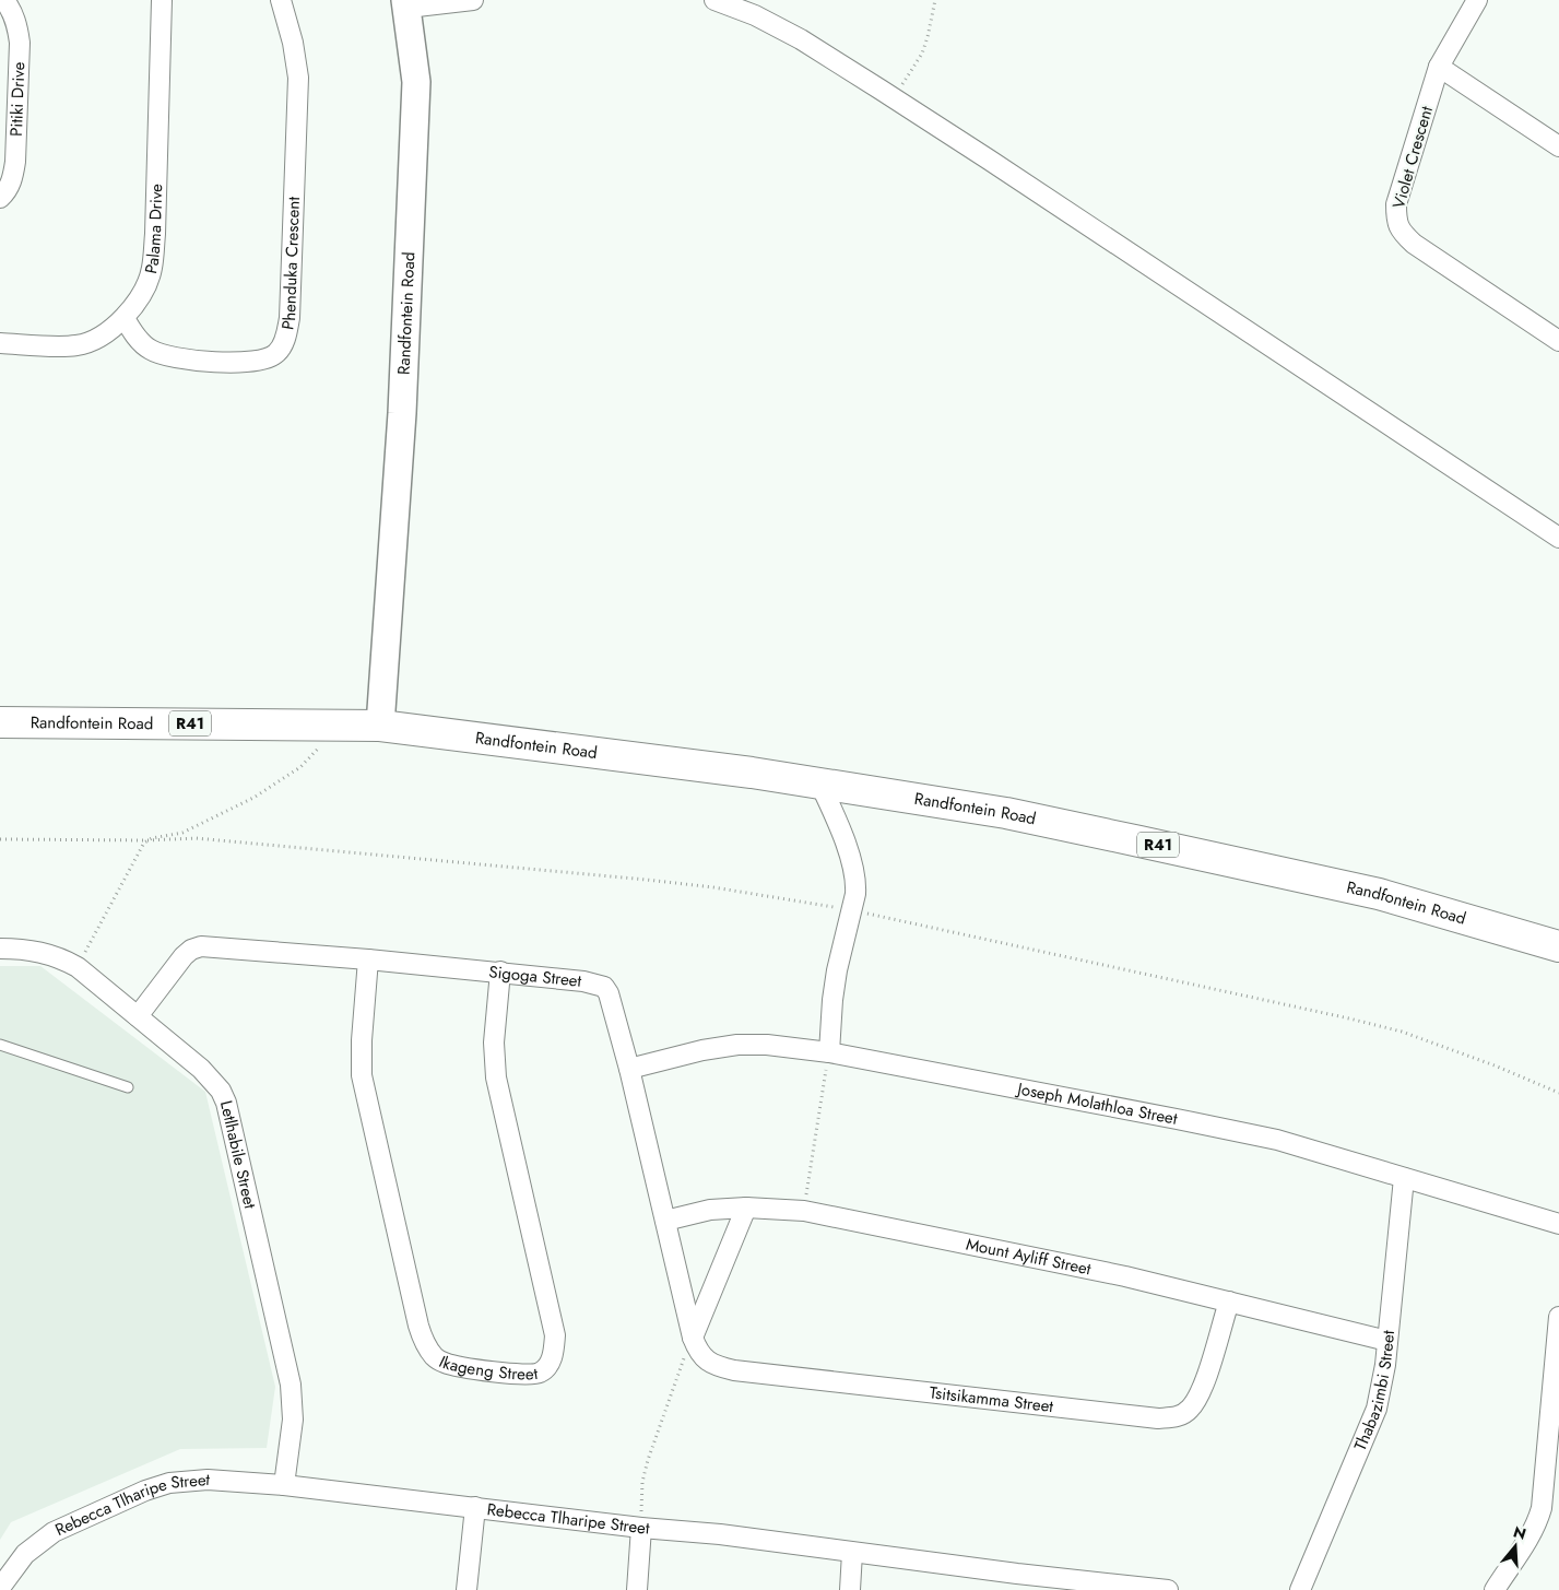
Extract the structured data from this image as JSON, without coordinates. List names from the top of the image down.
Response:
{
  "streets": {
    "main road": ["Randfontein Road", "R41"],
    "street": [
      "Pitiki Drive",
      "Violet Crescent",
      "Palama Drive",
      "Phenduka Crescent",
      "Sigoga Street",
      "Joseph Molathloa Street",
      "Letlhabile Street",
      "Mount Ayliff Street",
      "Ikageng Street",
      "Thabazimbi Street",
      "Tsitsikamma Street",
      "Rebecca Tlharipe Street"
    ]
  },
  "crossings": [
    ["Palama Drive", "Phenduka Crescent"],
    ["Sigoga Street", "Joseph Molathloa Street"],
    ["Sigoga Street", "Letlhabile Street"],
    ["Sigoga Street", "Mount Ayliff Street"],
    ["Sigoga Street", "Ikageng Street"],
    ["Sigoga Street", "Tsitsikamma Street"],
    ["Joseph Molathloa Street", "Thabazimbi Street"],
    ["Letlhabile Street", "Rebecca Tlharipe Street"],
    ["Mount Ayliff Street", "Thabazimbi Street"],
    ["Mount Ayliff Street", "Tsitsikamma Street"]
  ],
  "north": "top"
}
